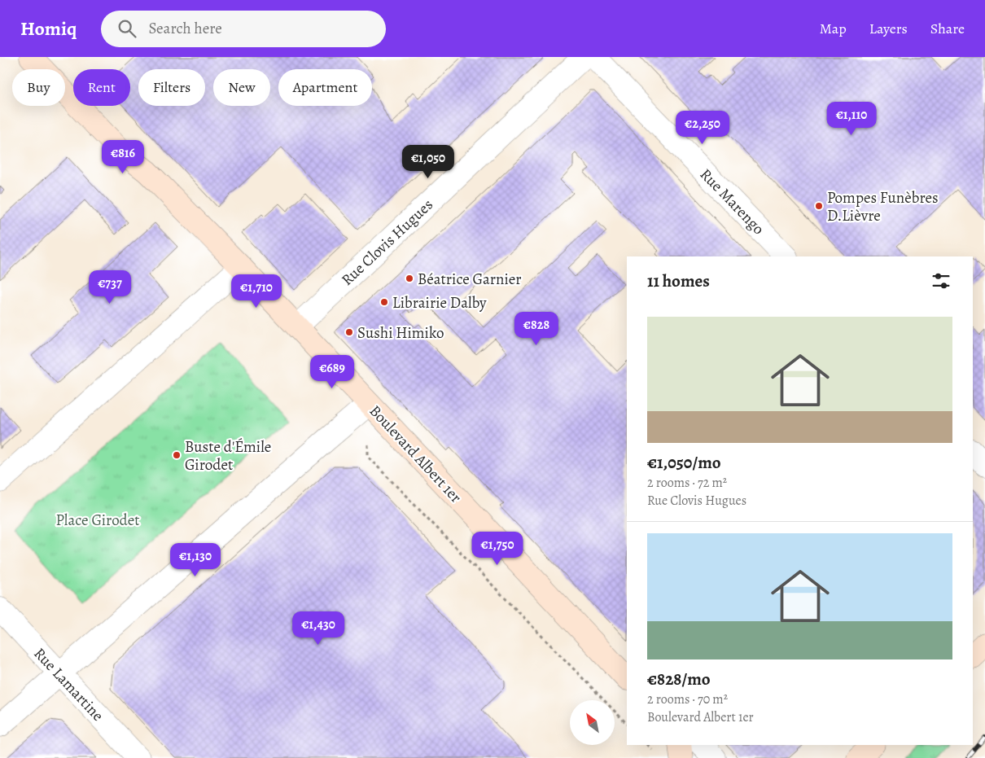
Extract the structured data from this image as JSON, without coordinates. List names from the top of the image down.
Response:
{
  "streets": {
    "main road": ["Boulevard Albert 1er"],
    "street": ["Rue Marengo", "Rue Clovis Hugues", "Rue Lamartine"]
  },
  "crossings": [
    ["Rue Clovis Hugues", "Boulevard Albert 1er"]
  ],
  "parks": ["Place Girodet"],
  "places": [
    "Pompes Funèbres D.Lièvre",
    "Béatrice Garnier",
    "Librairie Dalby",
    "Sushi Himiko",
    "Buste d'Émile Girodet"
  ],
  "north": "top left",
  "page": {
    "header": "Homiq",
    "search": "Search here",
    "nav": ["Map", "Layers", "Share"],
    "chip": [
      "Buy",
      "Rent",
      "Filters",
      "New",
      "Apartment"
    ],
    "price": [
      "€1,110",
      "€2,250",
      "€816",
      "€1,050",
      "€737",
      "€1,710",
      "€828",
      "€689",
      "€1,750",
      "€1,130",
      "€1,430"
    ],
    "heading": "11 homes",
    "list": [
      {
        "name": "€1,050/mo",
        "note": "2 rooms · 72 m² · Rue Clovis Hugues"
      },
      {
        "name": "€828/mo",
        "note": "2 rooms · 70 m² · Boulevard Albert 1er"
      }
    ]
  }
}
